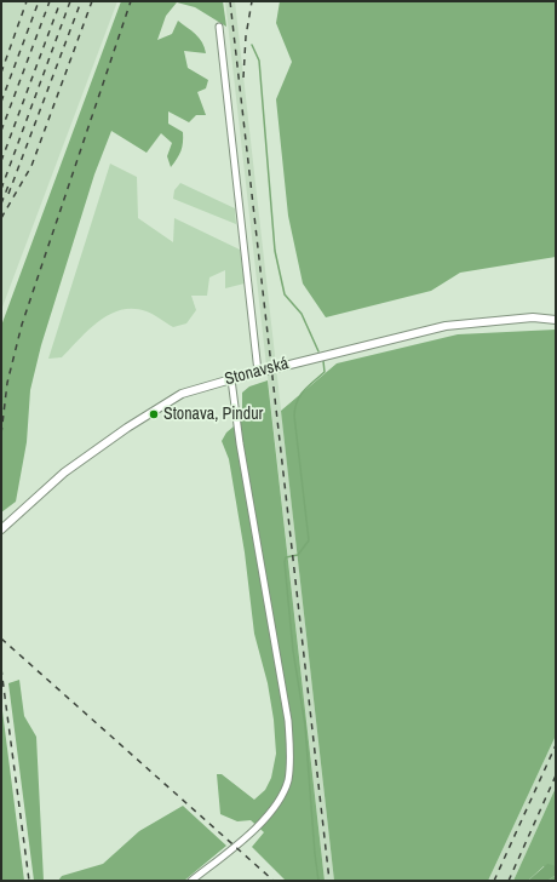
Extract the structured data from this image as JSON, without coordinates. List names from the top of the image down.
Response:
{
  "streets": {
    "street": ["Stonavská"]
  },
  "places": ["Stonava, Pindur"]
}
